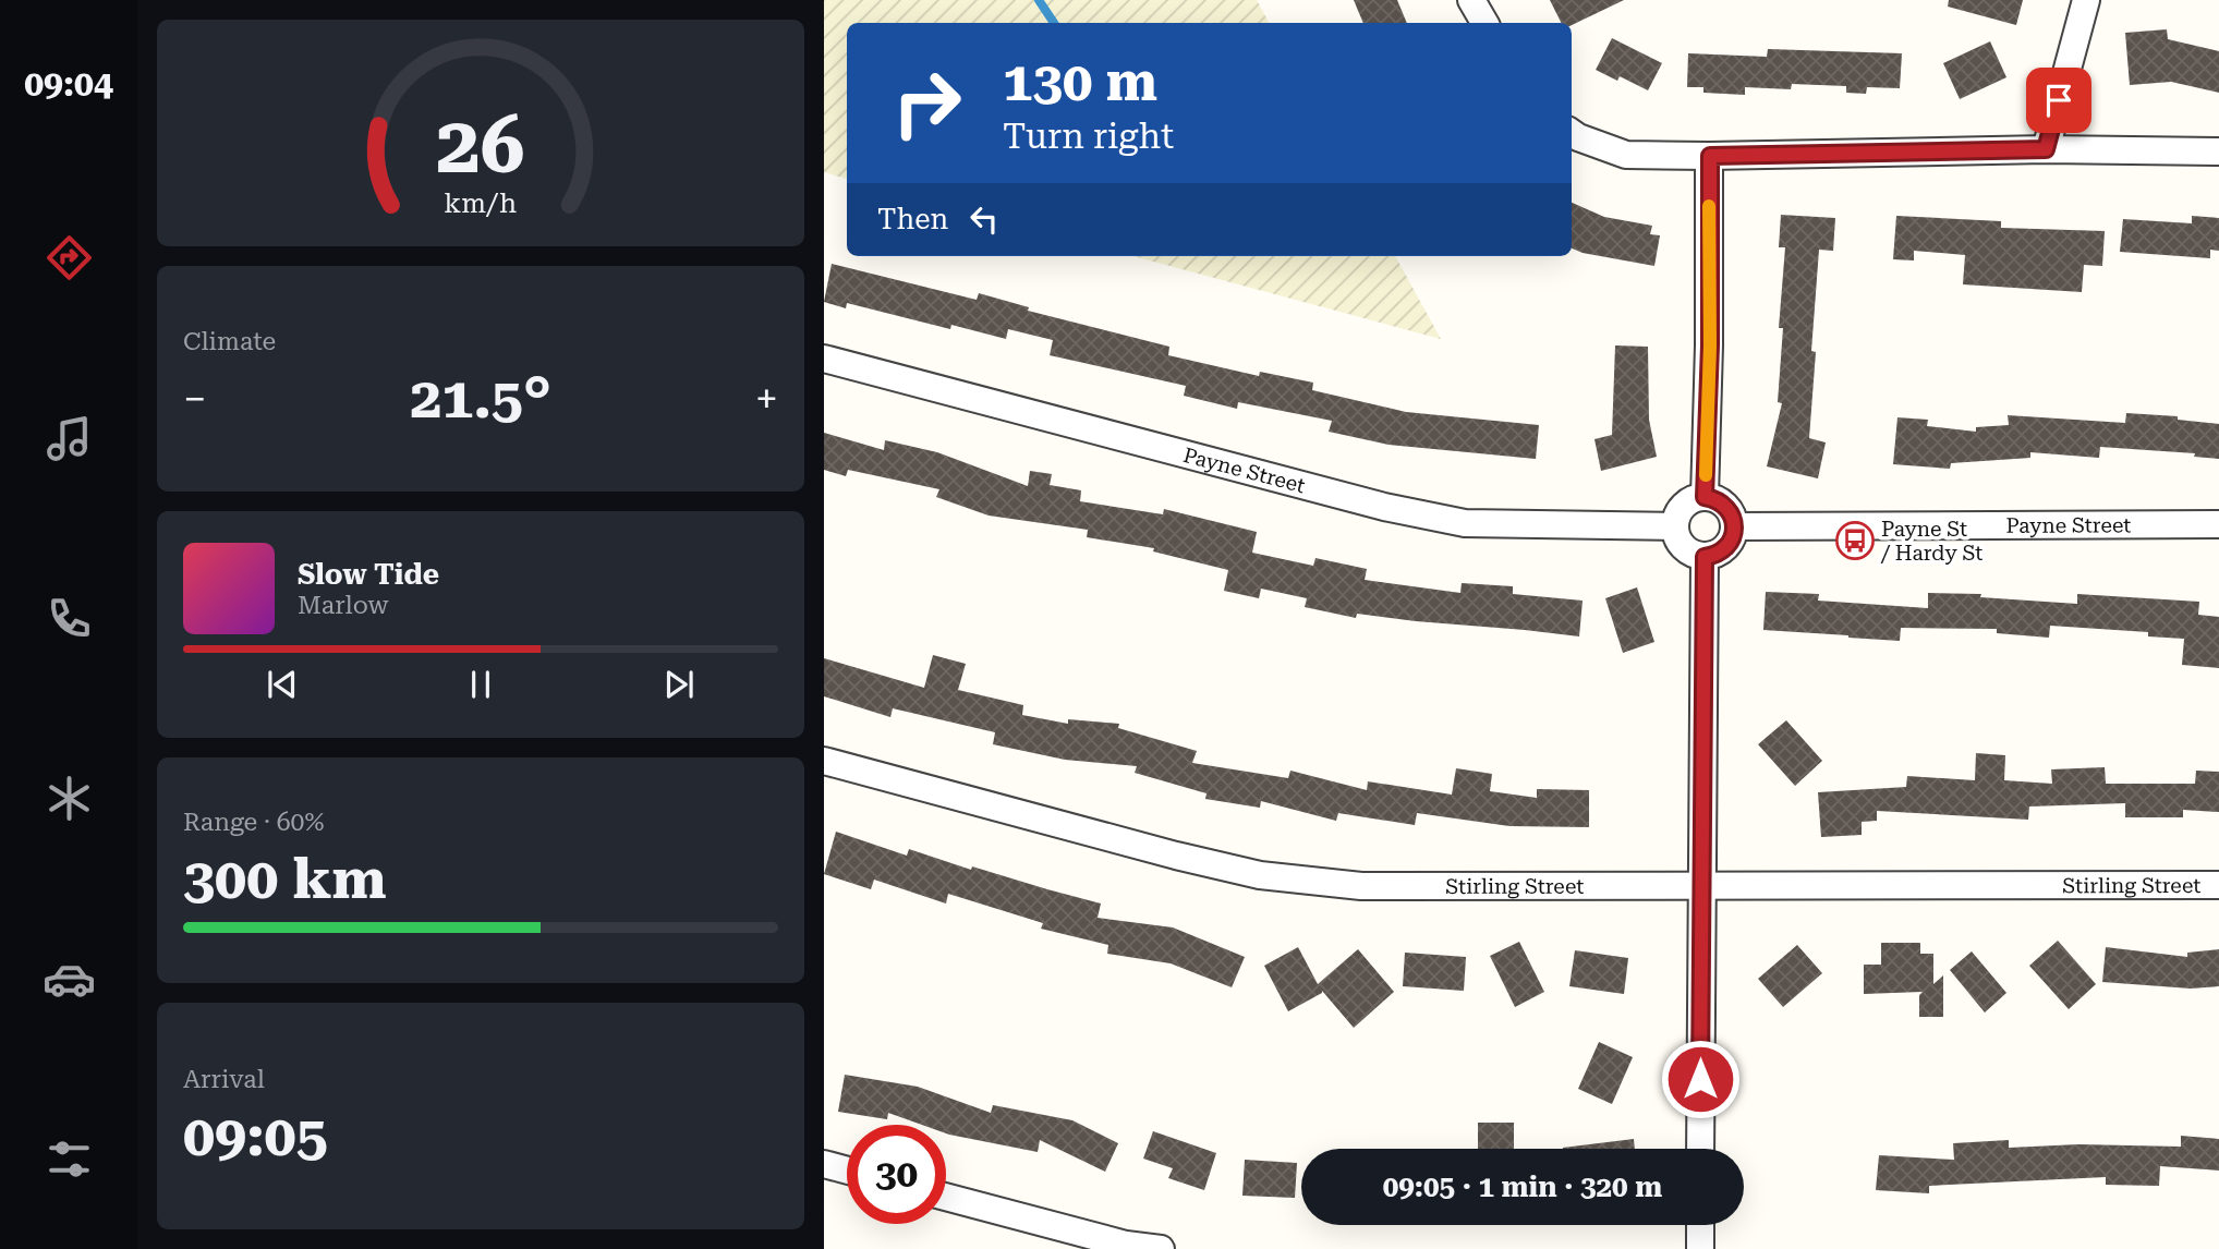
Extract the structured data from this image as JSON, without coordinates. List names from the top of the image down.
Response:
{
  "streets": {
    "street": ["Payne Street", "Stirling Street"]
  },
  "places": {
    "bus stop": ["Payne St / Hardy St"]
  },
  "page": {
    "tabs": "09:04",
    "turn": ["130 m", "Turn right"],
    "then": "Then",
    "tile": [
      "Climate",
      ["Range · 60%", "300 km"],
      ["Arrival", "09:05"]
    ],
    "heat": ["−", "21.5°", "+"],
    "song": ["Slow Tide", "Marlow"],
    "limit": "30",
    "trip": "09:05 · 1 min · 320 m",
    "gauge": ["26", "km/h"]
  }
}
